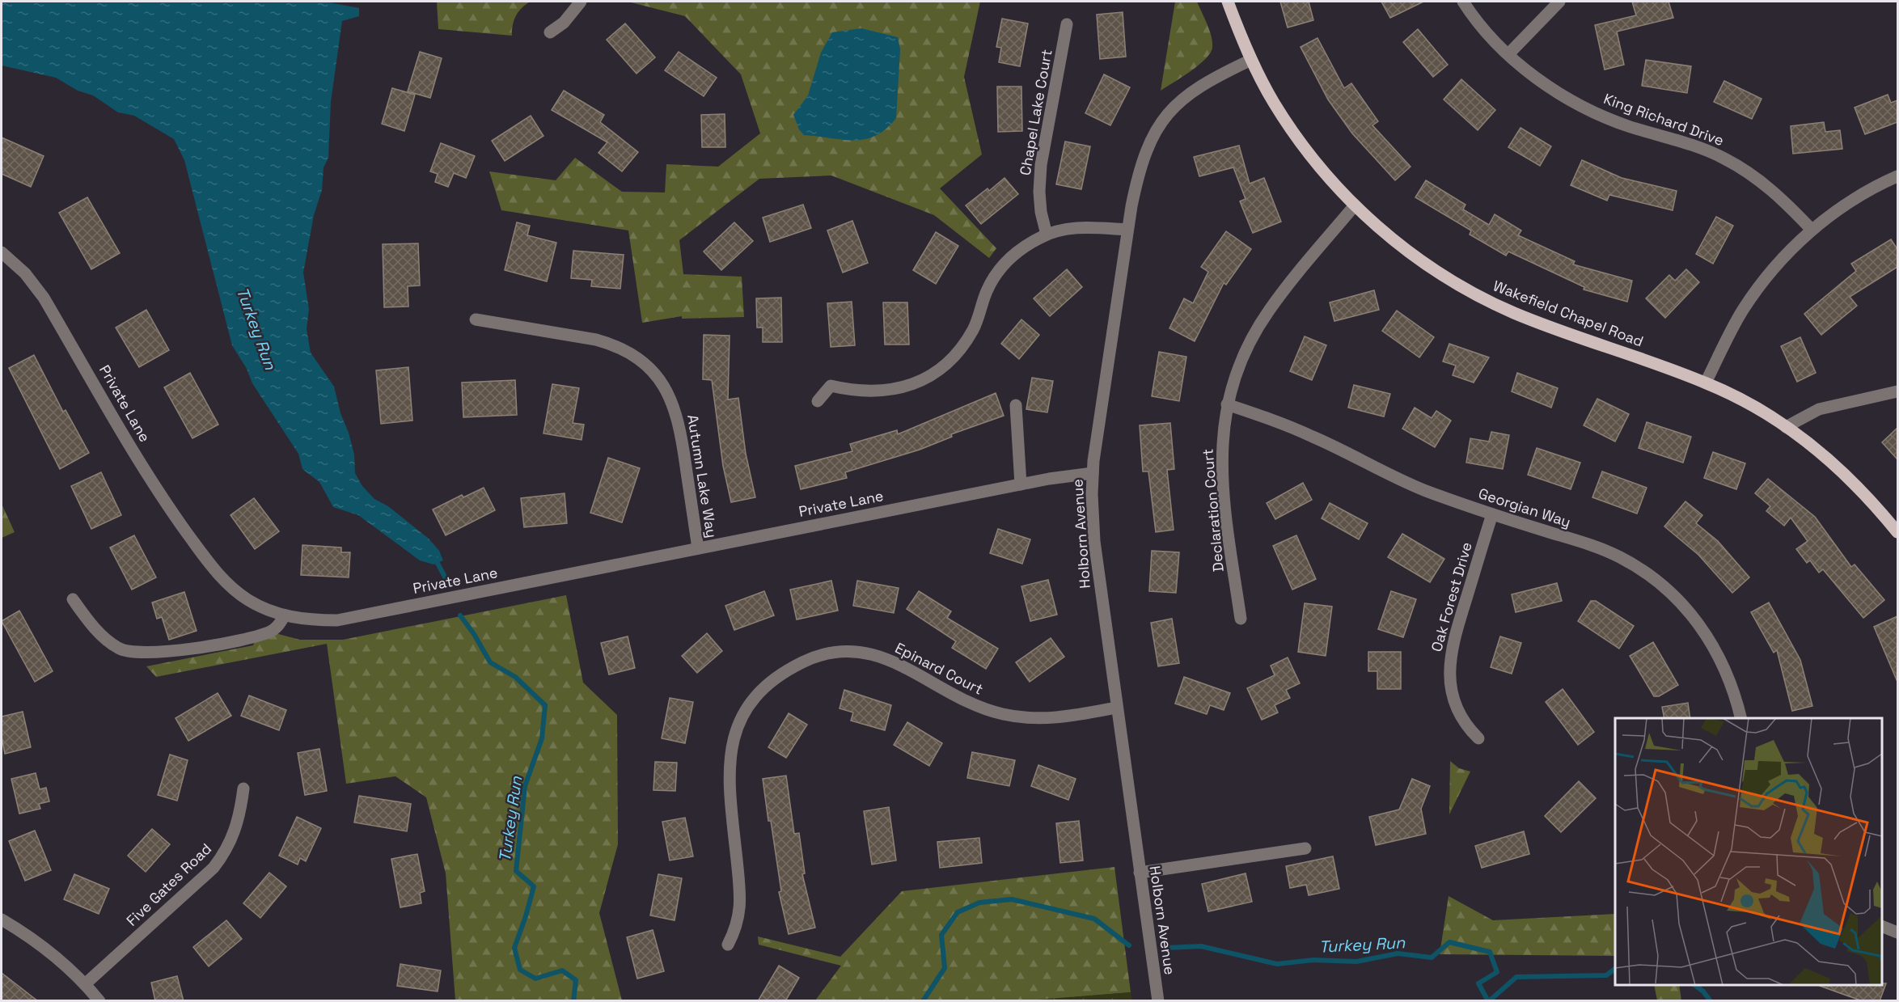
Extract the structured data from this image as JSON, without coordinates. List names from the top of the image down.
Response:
{
  "streets": {
    "main road": ["Wakefield Chapel Road"],
    "street": [
      "Chapel Lake Court",
      "King Richard Drive",
      "Private Lane",
      "Autumn Lake Way",
      "Georgian Way",
      "Declaration Court",
      "Holborn Avenue",
      "Oak Forest Drive",
      "Epinard Court",
      "Five Gates Road"
    ]
  },
  "crossings": [
    ["Wakefield Chapel Road", "Declaration Court"],
    ["Wakefield Chapel Road", "Holborn Avenue"],
    ["Private Lane", "Autumn Lake Way"],
    ["Private Lane", "Holborn Avenue"],
    ["Georgian Way", "Declaration Court"],
    ["Georgian Way", "Oak Forest Drive"],
    ["Holborn Avenue", "Epinard Court"]
  ],
  "water": ["Turkey Run"]
}
